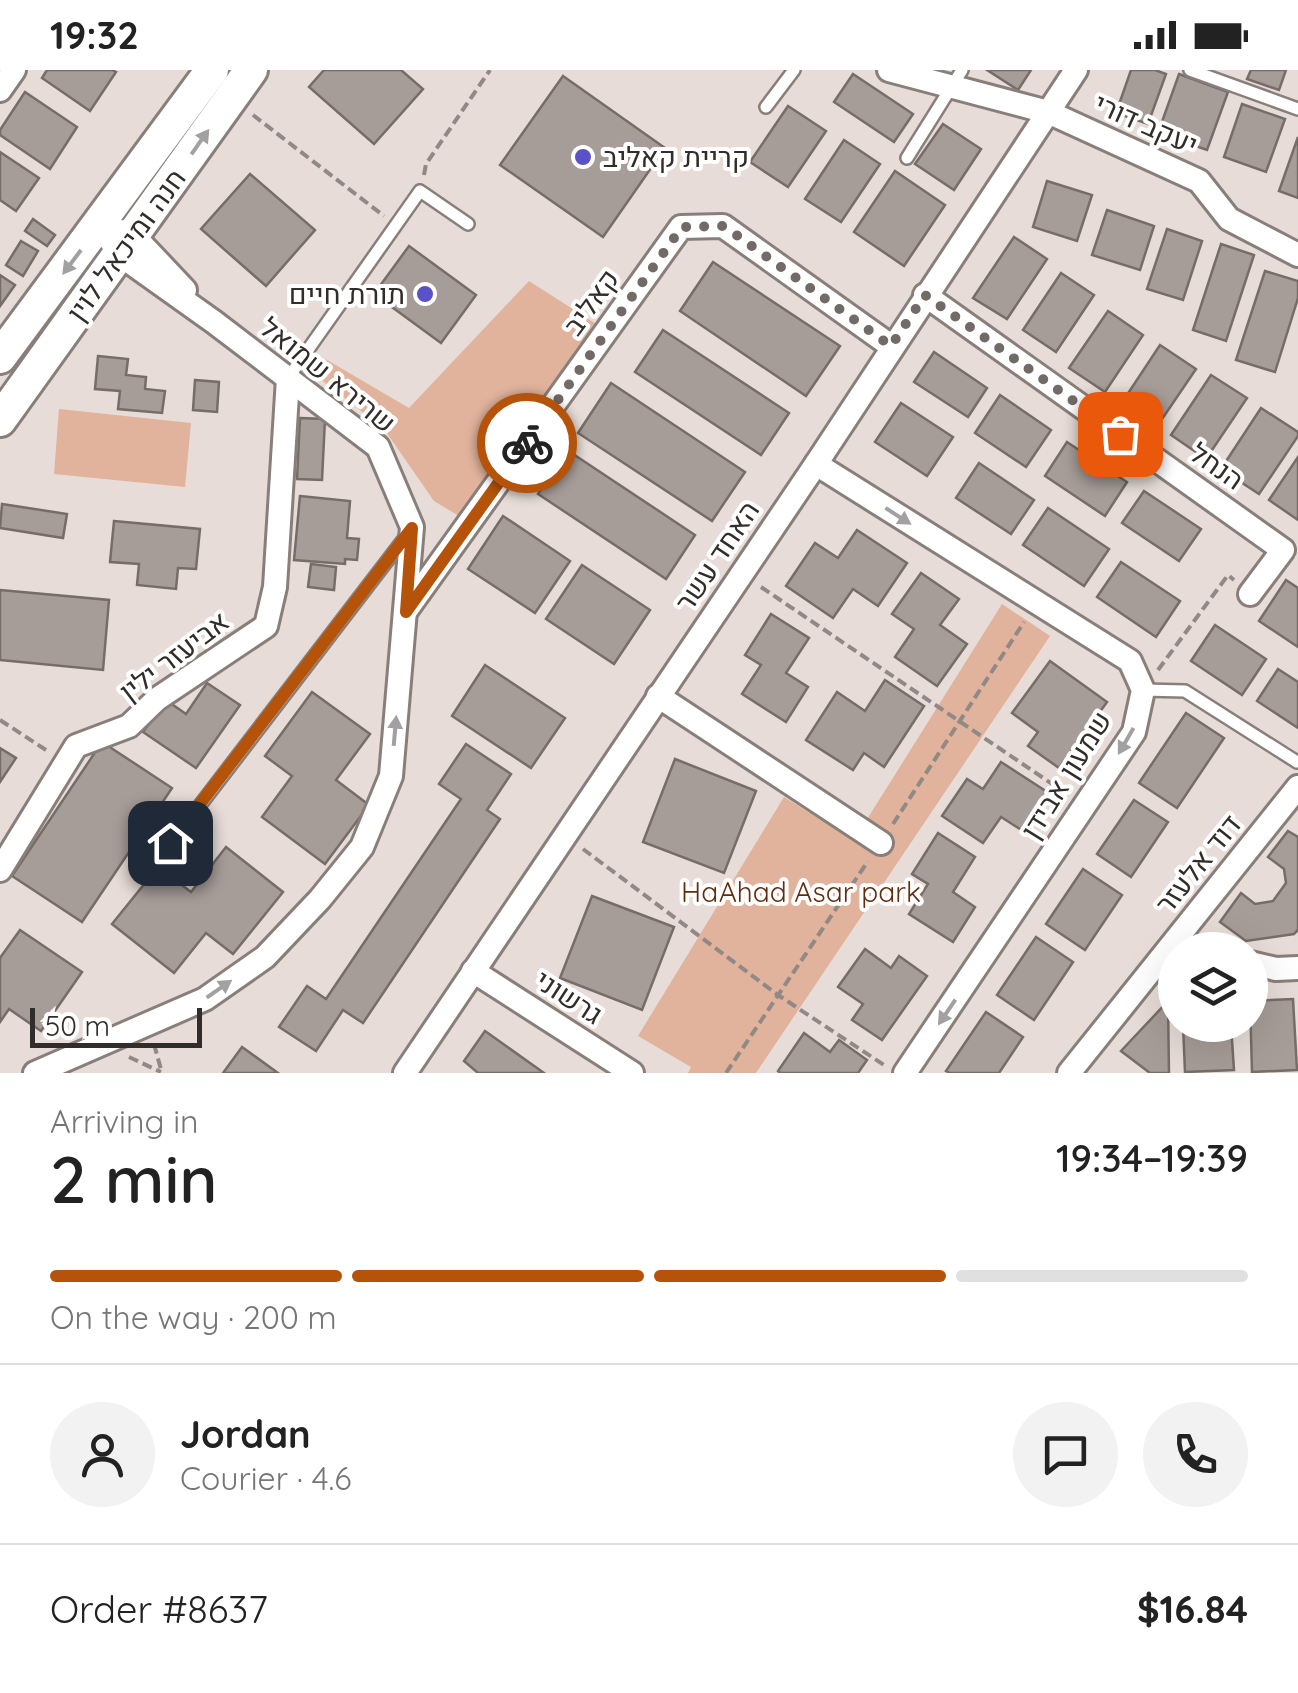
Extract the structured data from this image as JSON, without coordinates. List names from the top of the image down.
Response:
{
  "streets": {
    "main road": ["חנה ומיכאל לוין"],
    "street": [
      "יעקב דורי",
      "קאליב",
      "שרירא שמואל",
      "הנחל",
      "האחד עשר",
      "אביעזר ילין",
      "שמעון אבידן",
      "דוד אלעזר",
      "גרשוני"
    ]
  },
  "crossings": [
    ["יעקב דורי", "האחד עשר"],
    ["חנה ומיכאל לוין", "שרירא שמואל"],
    ["קאליב", "שרירא שמואל"],
    ["קאליב", "האחד עשר"],
    ["שרירא שמואל", "אביעזר ילין"],
    ["הנחל", "האחד עשר"],
    ["האחד עשר", "שמעון אבידן"],
    ["האחד עשר", "גרשוני"]
  ],
  "one_way": ["שרירא שמואל"],
  "parks": ["HaAhad Asar park"],
  "places": ["קריית קאליב", "תורת חיים"],
  "scale_bar": "50 m",
  "page": {
    "status": "19:32",
    "scale": "50 m",
    "heading": ["2 min", "Arriving in", "19:34–19:39"],
    "panel": [
      "Jordan",
      "Courier · 4.6",
      "Order #8637",
      "$16.84"
    ],
    "bar": "On the way · 200 m"
  }
}
